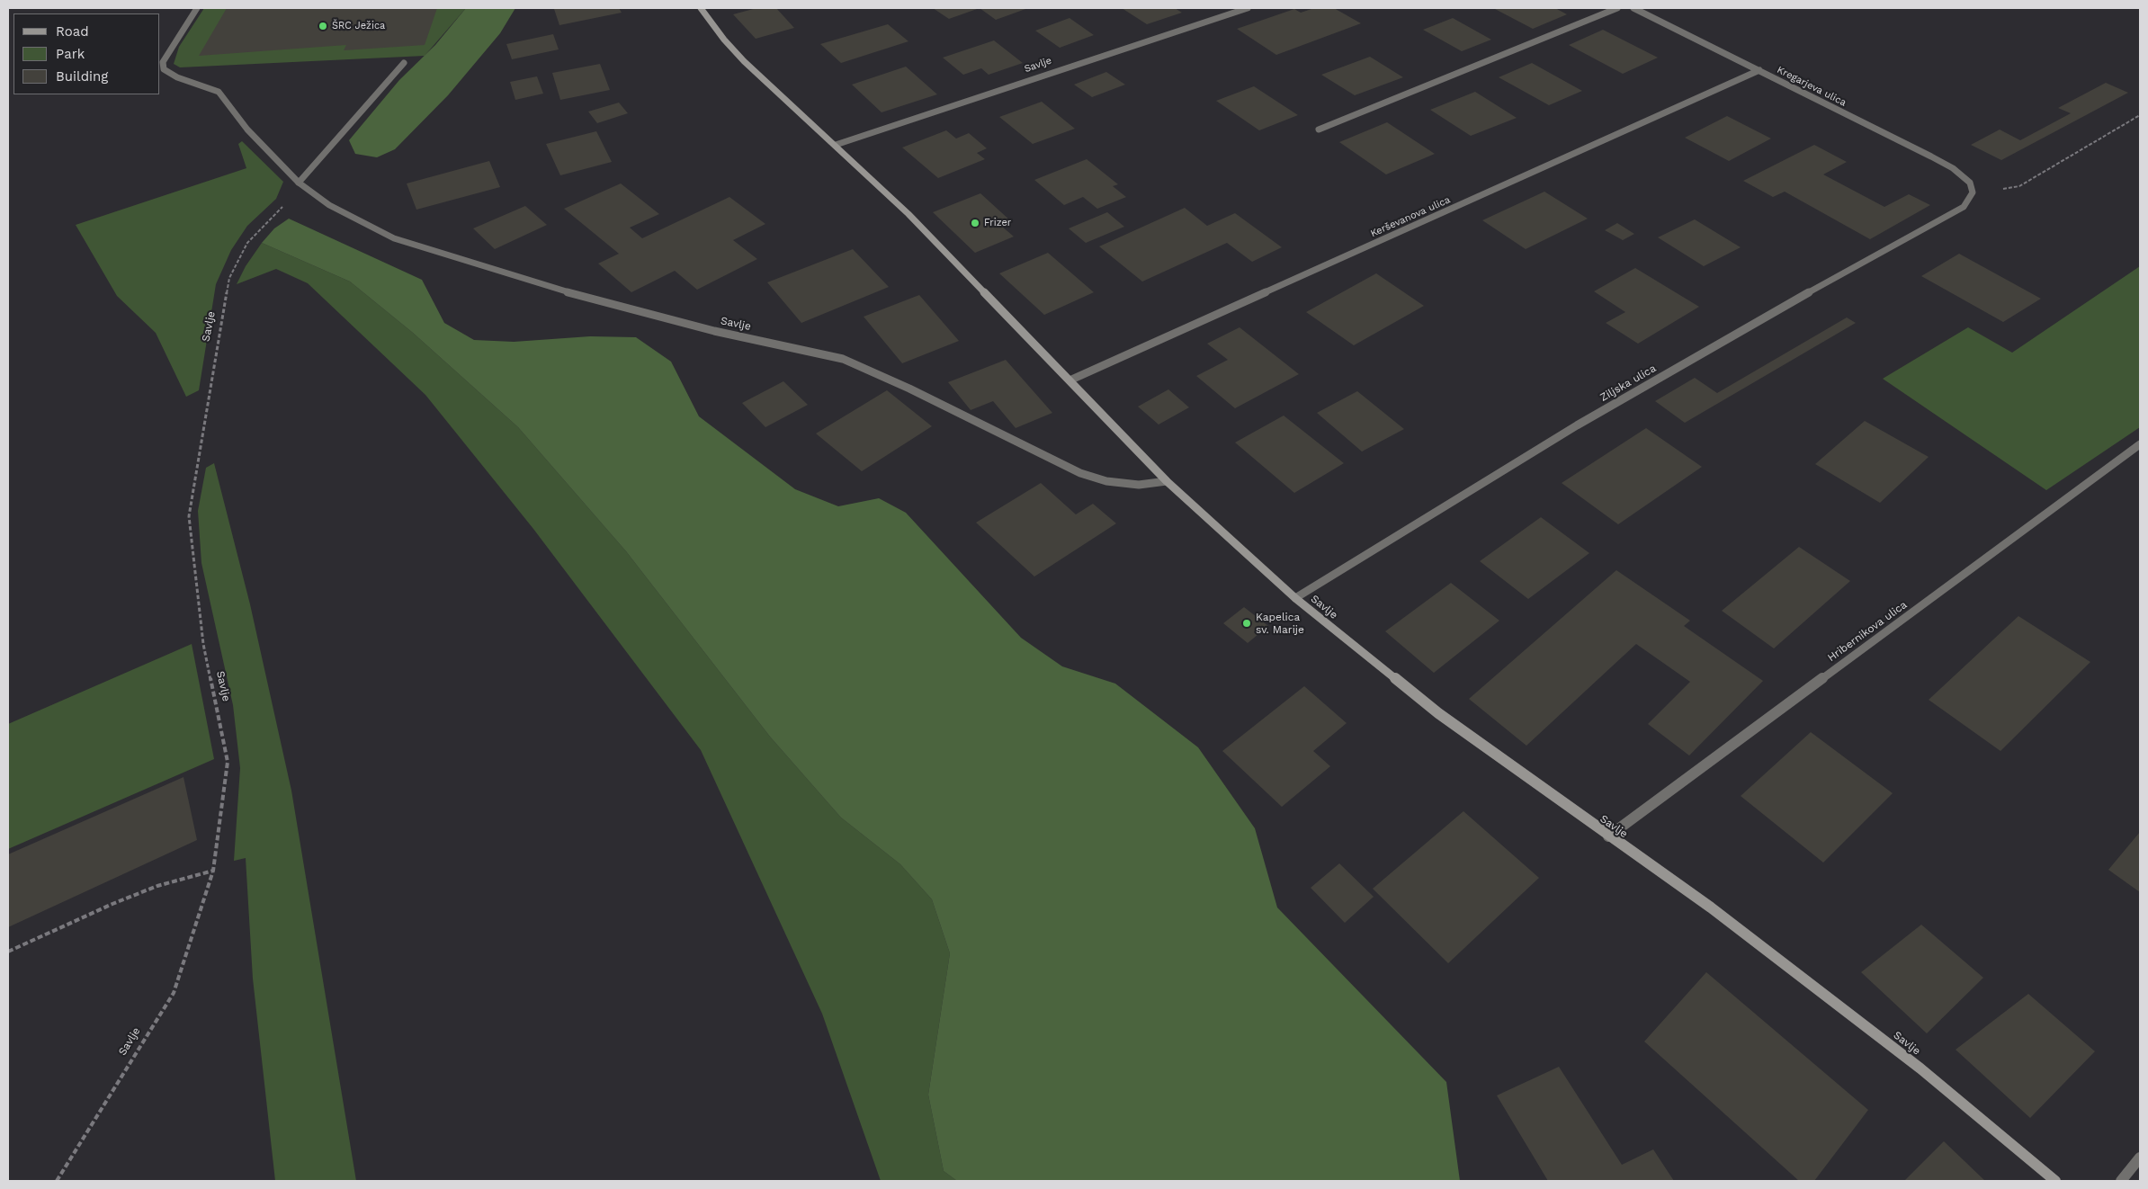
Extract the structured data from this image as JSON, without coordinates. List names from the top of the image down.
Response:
{
  "streets": {
    "street": [
      "Savlje",
      "Kregarjeva ulica",
      "Kerševanova ulica",
      "Ziljska ulica",
      "Hribernikova ulica"
    ]
  },
  "crossings": [
    ["Savlje", "Kerševanova ulica"],
    ["Savlje", "Ziljska ulica"],
    ["Savlje", "Hribernikova ulica"],
    ["Kregarjeva ulica", "Kerševanova ulica"],
    ["Kregarjeva ulica", "Ziljska ulica"]
  ],
  "places": ["ŠRC Ježica", "Frizer", "Kapelica sv. Marije"],
  "legend": ["Road", "Park", "Building"]
}
